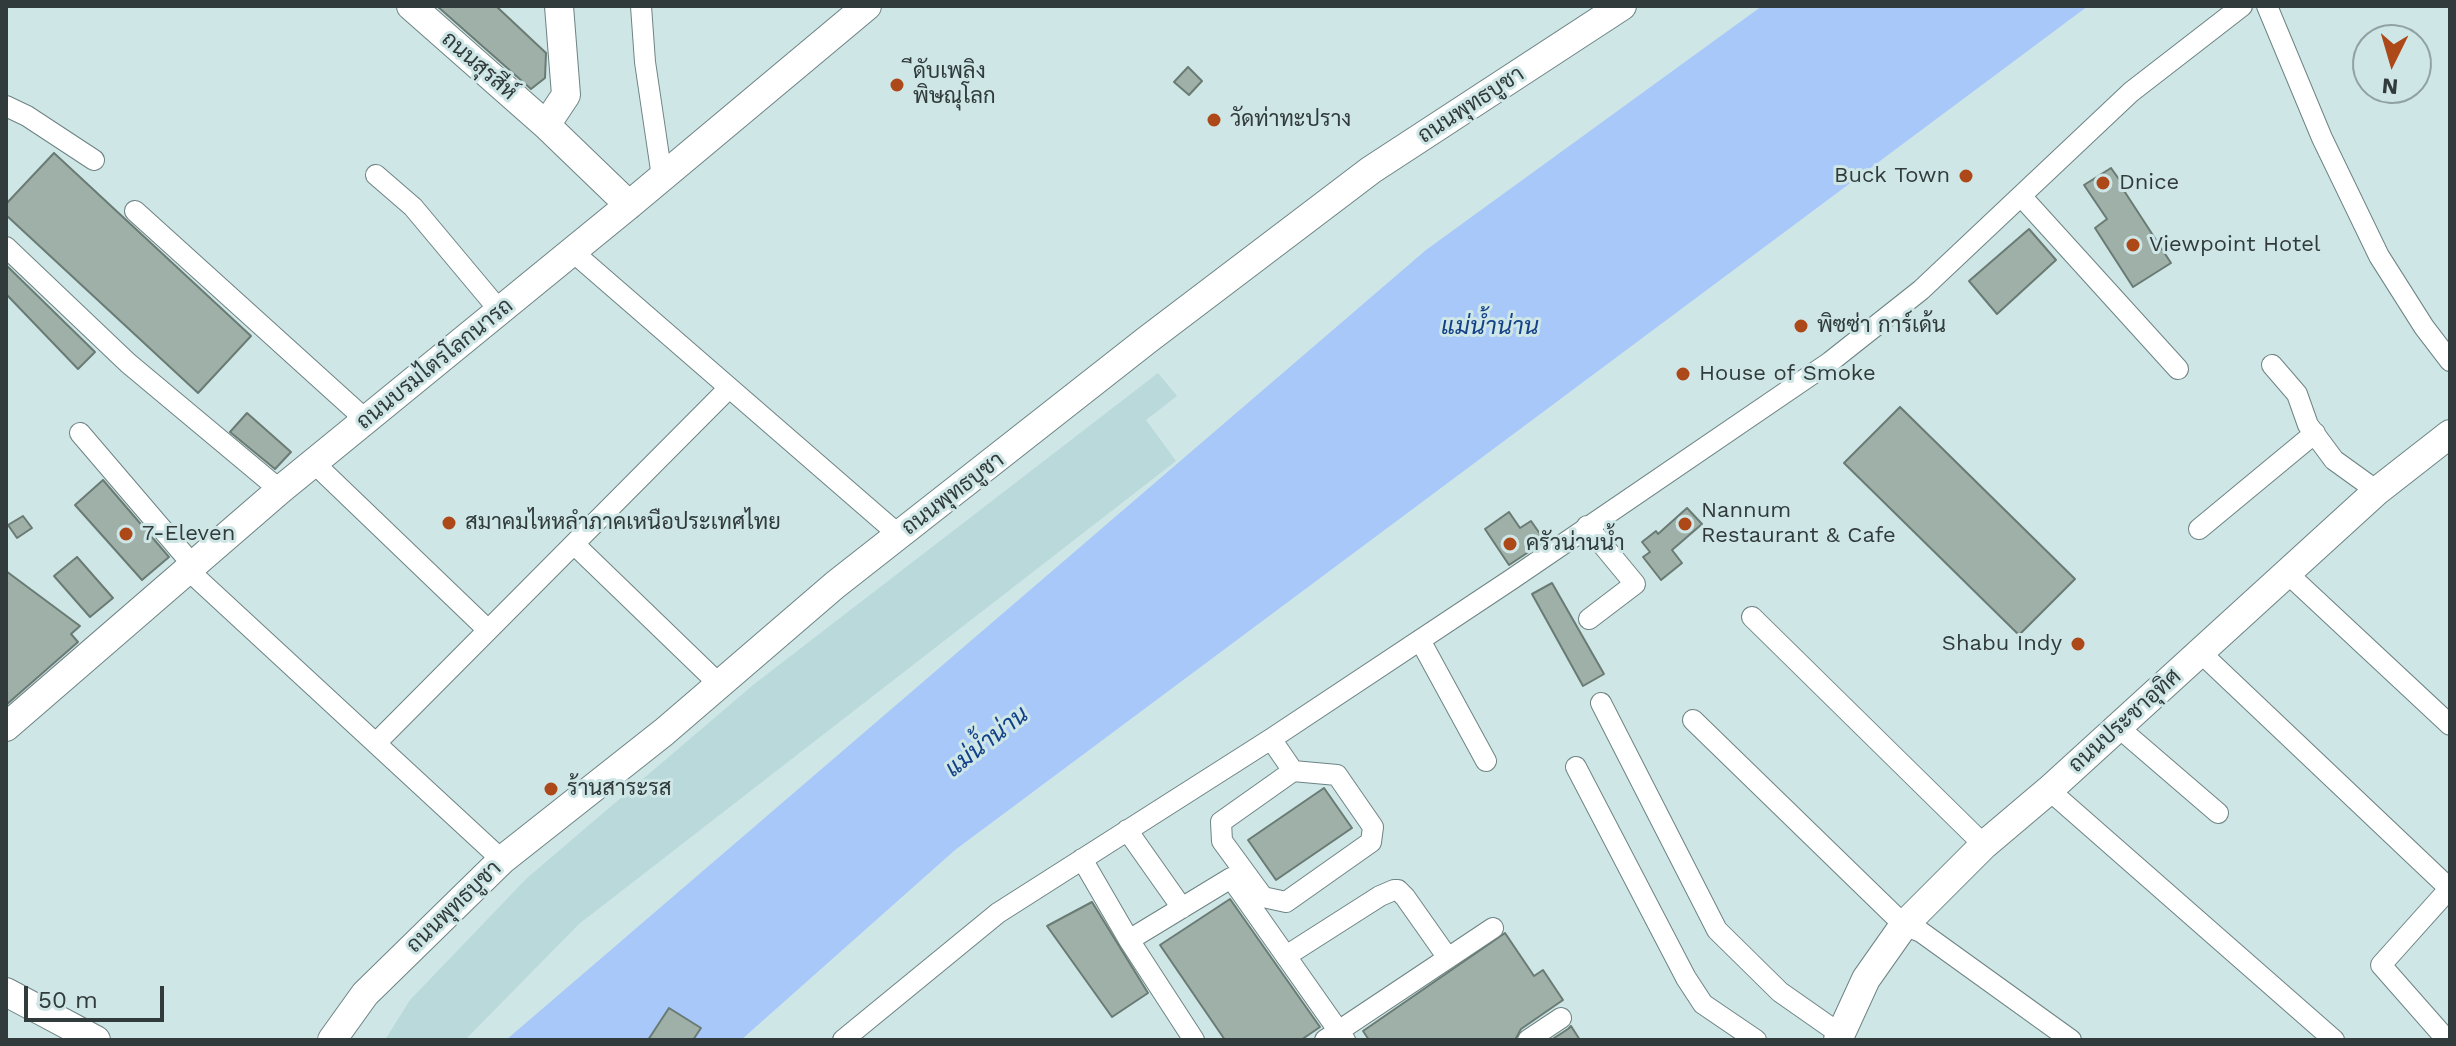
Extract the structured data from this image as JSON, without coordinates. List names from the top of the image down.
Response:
{
  "streets": {
    "street": [
      "ถนนสุรสีห์",
      "ถนนพุทธบูชา",
      "ถนนบรมไตรโลกนารถ",
      "ถนนประชาอุทิศ"
    ]
  },
  "crossings": [
    ["ถนนสุรสีห์", "ถนนบรมไตรโลกนารถ"]
  ],
  "water": ["แม่น้ำน่าน"],
  "places": [
    "ีดับเพลิง พิษณุโลก",
    "วัดท่าทะปราง",
    "Buck Town",
    "Dnice",
    "Viewpoint Hotel",
    "พิซซ่า การ์เด้น",
    "House of Smoke",
    "สมาคมไหหลำภาคเหนือประเทศไทย",
    "Nannum Restaurant & Cafe",
    "7-Eleven",
    "ครัวน่านน้ำ",
    "Shabu Indy",
    "ร้านสาระรส"
  ],
  "scale_bar": "50 m",
  "north": "bottom"
}
